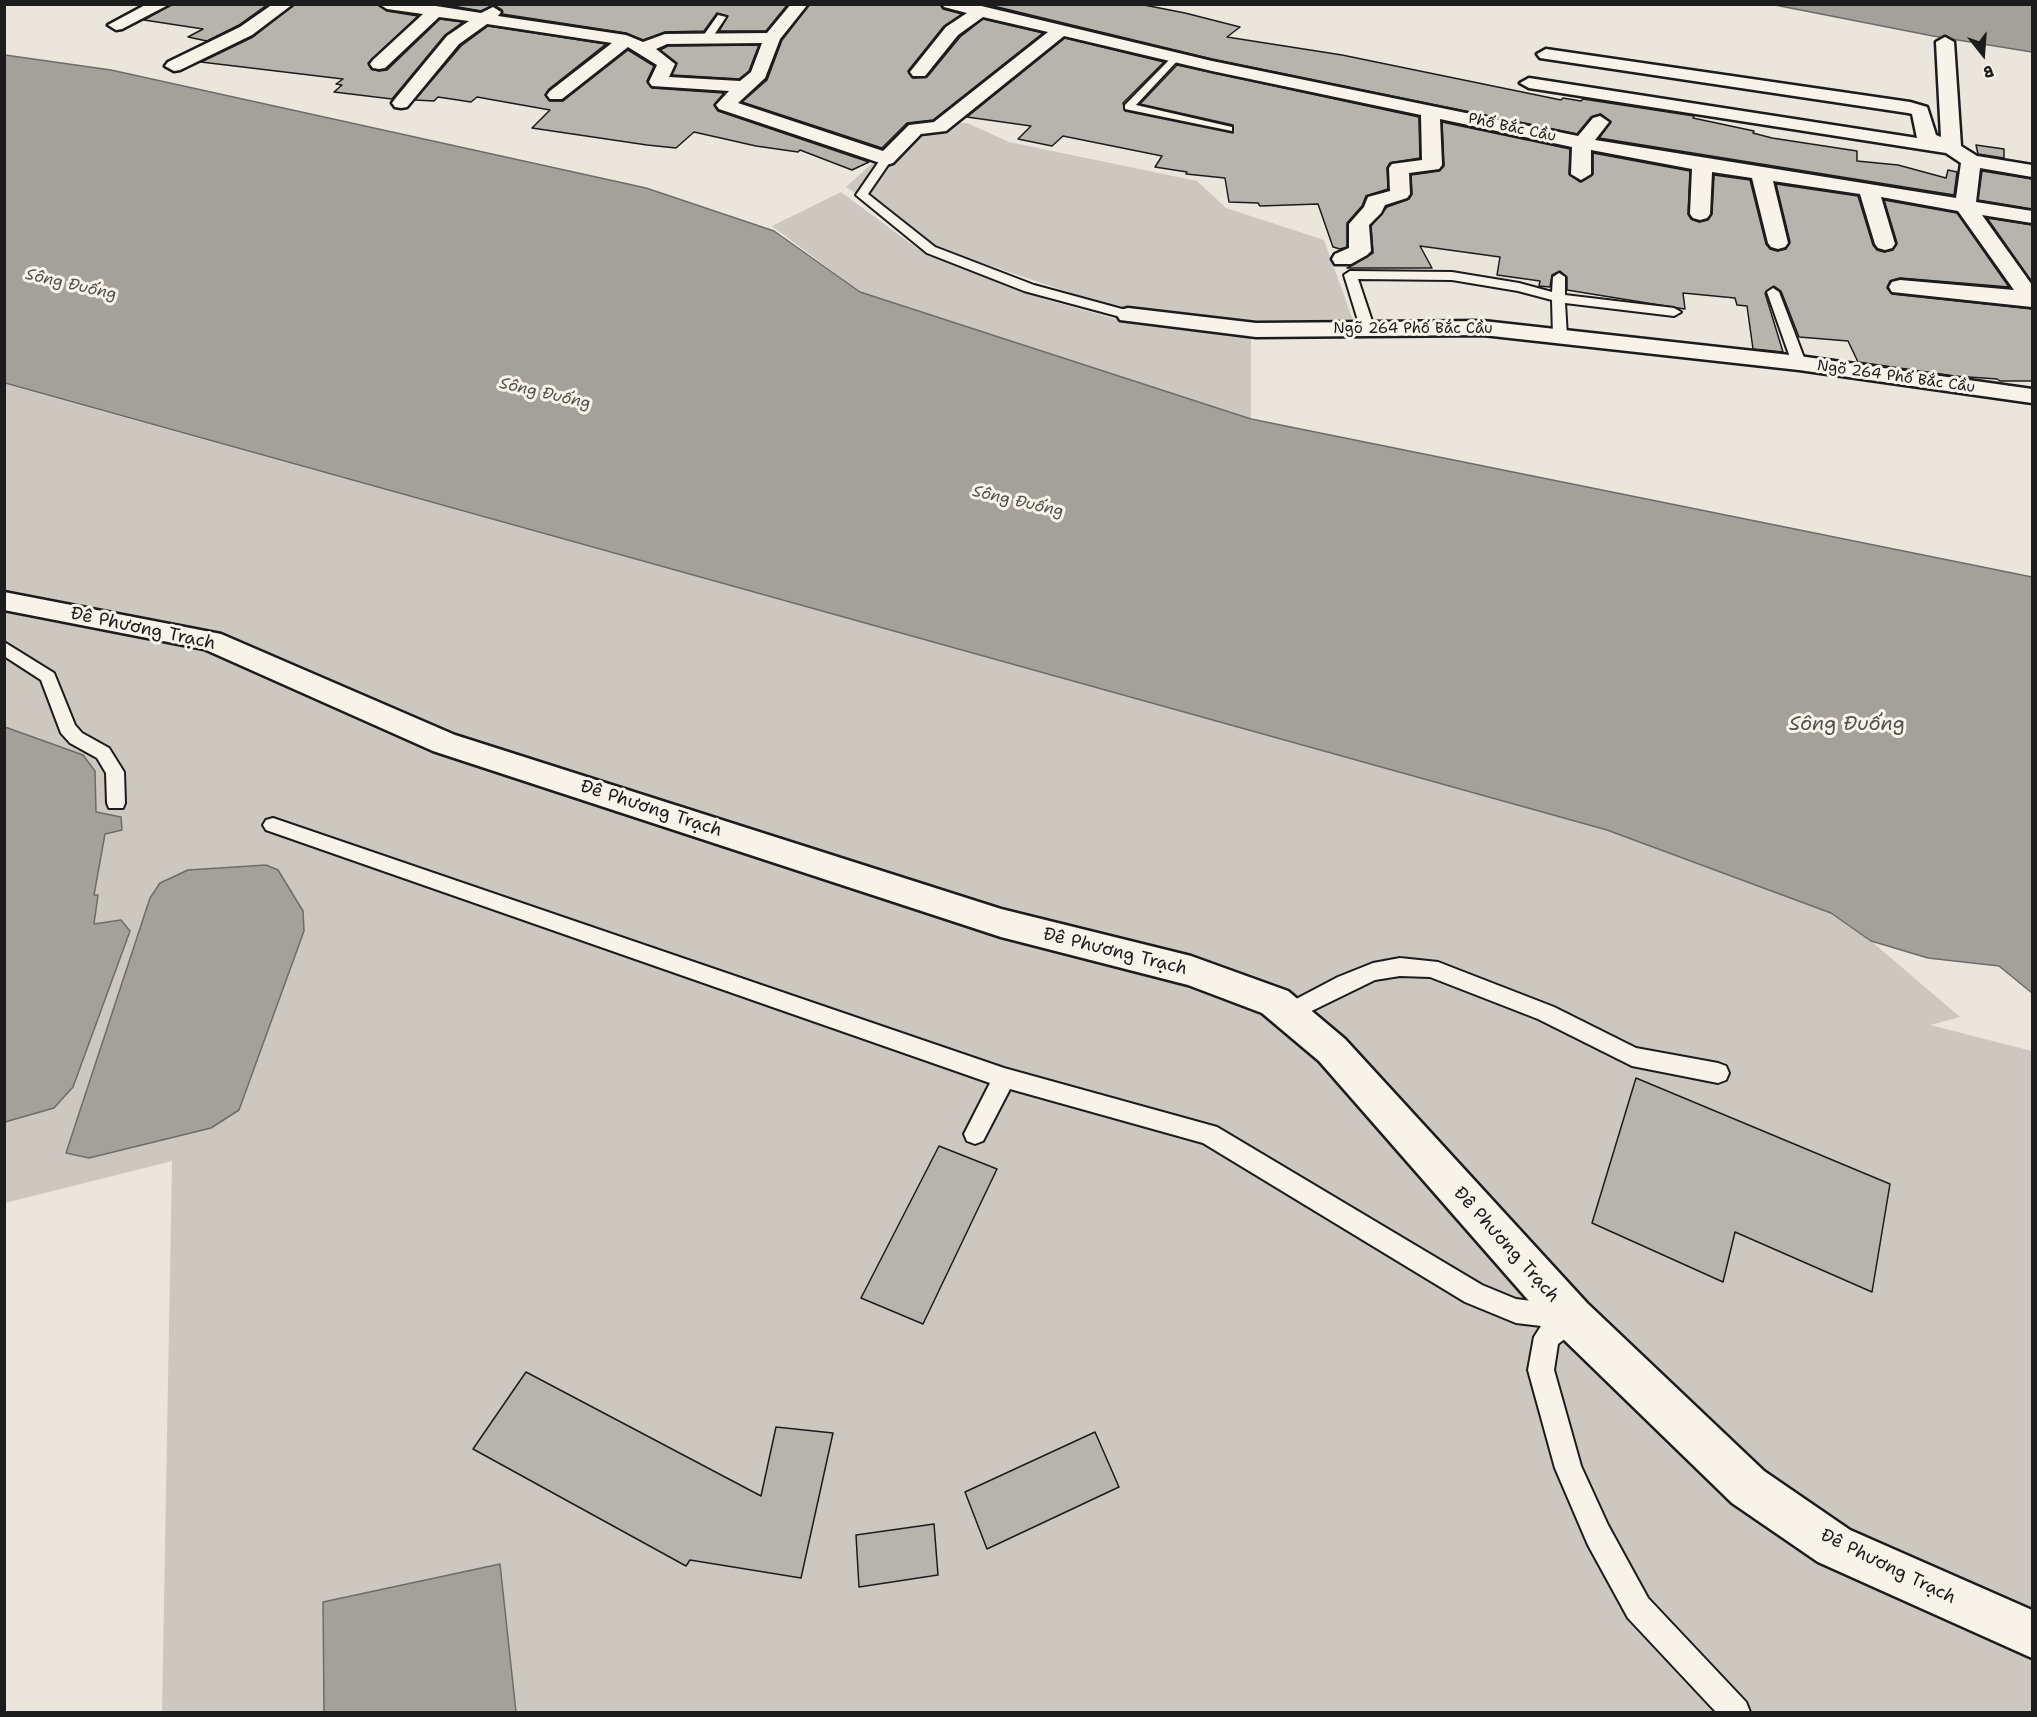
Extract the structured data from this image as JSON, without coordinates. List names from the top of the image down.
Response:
{
  "streets": {
    "street": ["Phố Bắc Cầu", "Ngõ 264 Phố Bắc Cầu", "Đê Phương Trạch"]
  },
  "water": ["Sông Đuống"],
  "north": "bottom"
}
